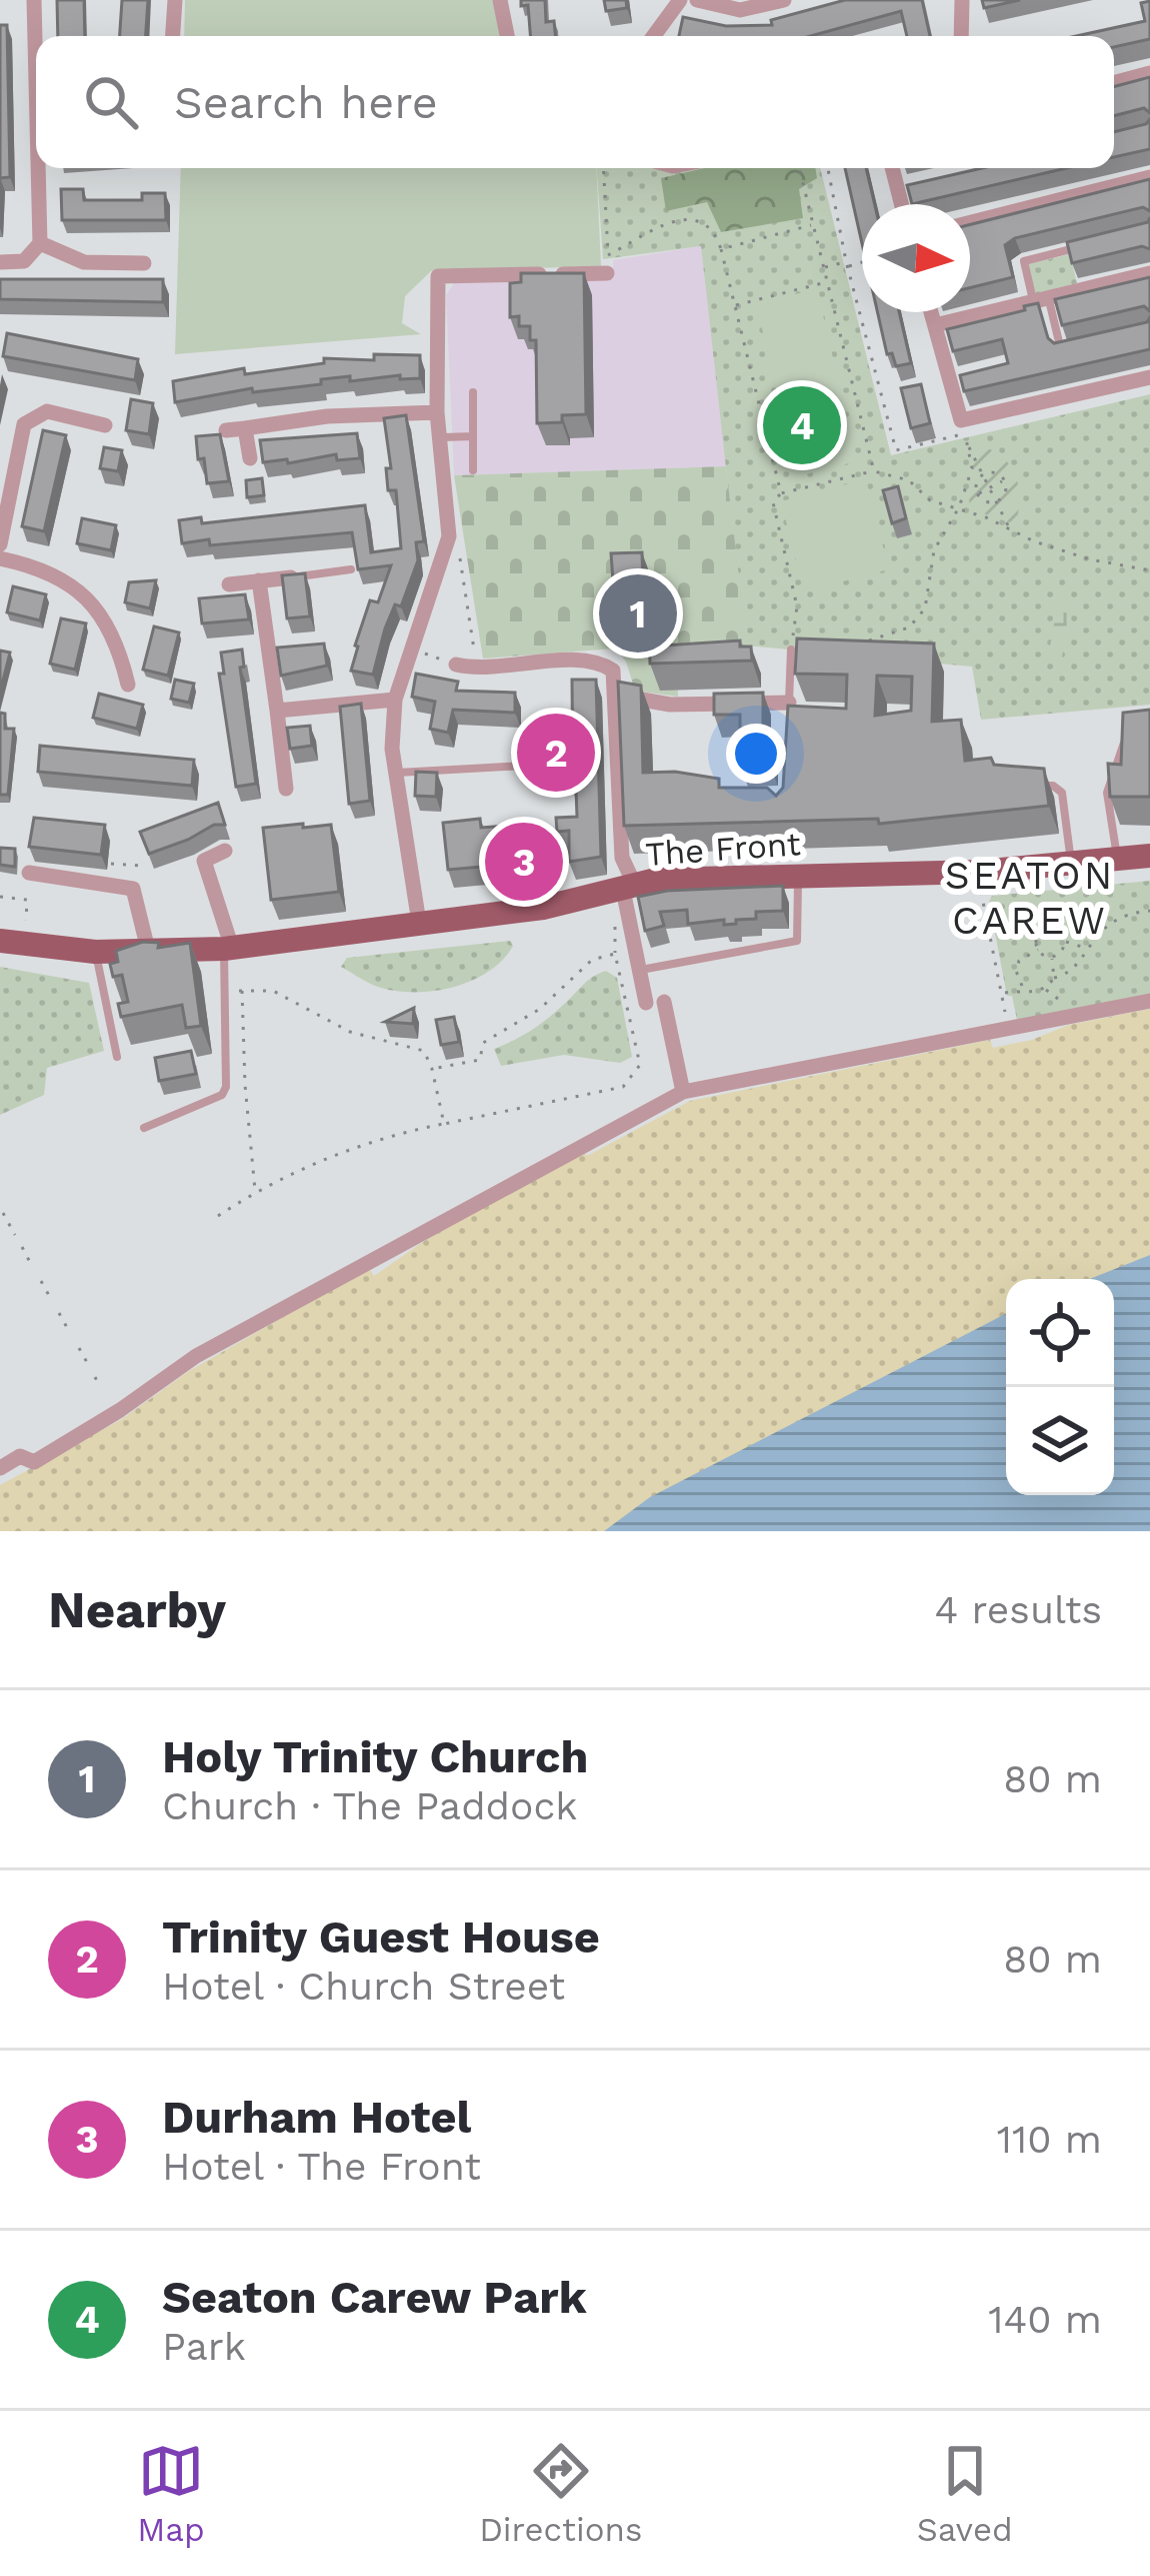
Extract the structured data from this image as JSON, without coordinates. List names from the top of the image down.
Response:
{
  "streets": {
    "main road": ["The Front"]
  },
  "districts": ["SEATON CAREW"],
  "north": "right",
  "page": {
    "search": "Search here",
    "pins": [
      "4",
      "1",
      "2",
      "3"
    ],
    "heading": ["Nearby", "4 results"],
    "list": [
      {
        "mark": "1",
        "name": "Holy Trinity Church",
        "note": "Church · The Paddock",
        "value": "80 m"
      },
      {
        "mark": "2",
        "name": "Trinity Guest House",
        "note": "Hotel · Church Street",
        "value": "80 m"
      },
      {
        "mark": "3",
        "name": "Durham Hotel",
        "note": "Hotel · The Front",
        "value": "110 m"
      },
      {
        "mark": "4",
        "name": "Seaton Carew Park",
        "note": "Park",
        "value": "140 m"
      }
    ],
    "nav": ["Map", "Directions", "Saved"]
  }
}
